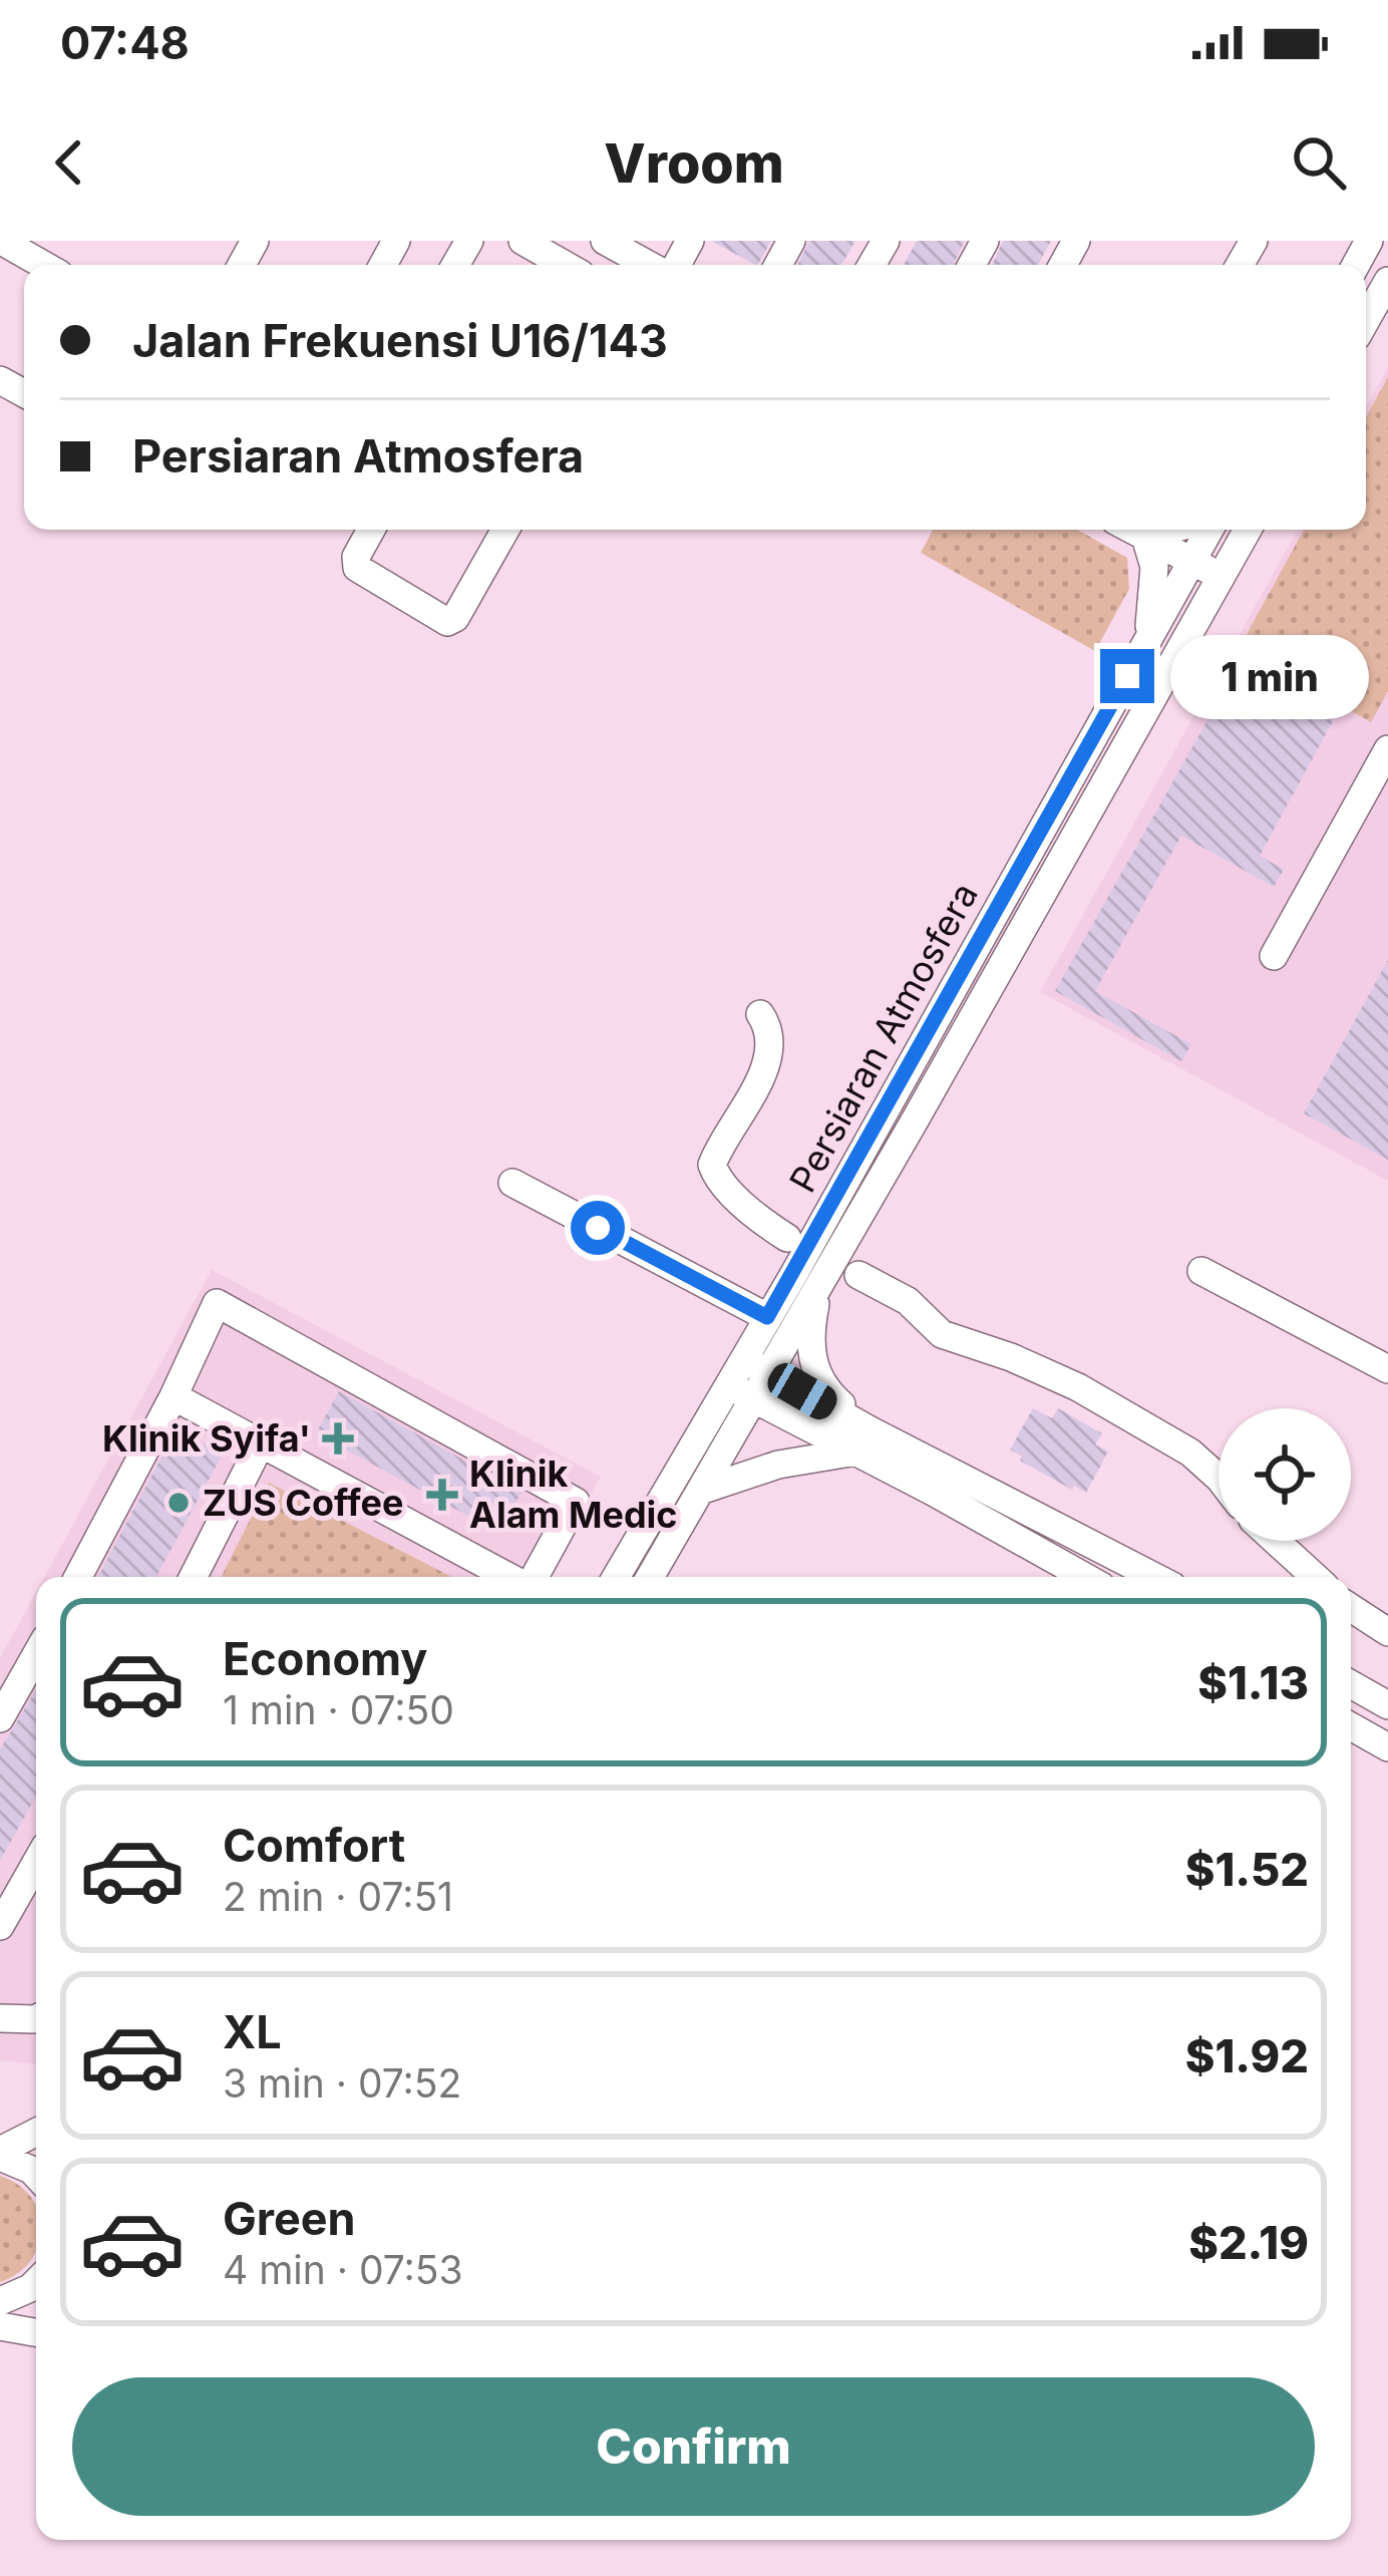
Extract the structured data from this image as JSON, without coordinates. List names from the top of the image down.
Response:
{
  "streets": {
    "street": ["Persiaran Atmosfera"]
  },
  "places": {
    "health": ["Klinik Syifa'", "Klinik Alam Medic"],
    "other": ["ZUS Coffee"]
  },
  "page": {
    "status": "07:48",
    "header": "Vroom",
    "banner": ["Jalan Frekuensi U16/143", "Persiaran Atmosfera"],
    "bubble": "1 min",
    "list": [
      {
        "name": "Economy",
        "note": "1 min · 07:50",
        "value": "$1.13"
      },
      {
        "name": "Comfort",
        "note": "2 min · 07:51",
        "value": "$1.52"
      },
      {
        "name": "XL",
        "note": "3 min · 07:52",
        "value": "$1.92"
      },
      {
        "name": "Green",
        "note": "4 min · 07:53",
        "value": "$2.19"
      }
    ],
    "buttons": "Confirm"
  }
}
